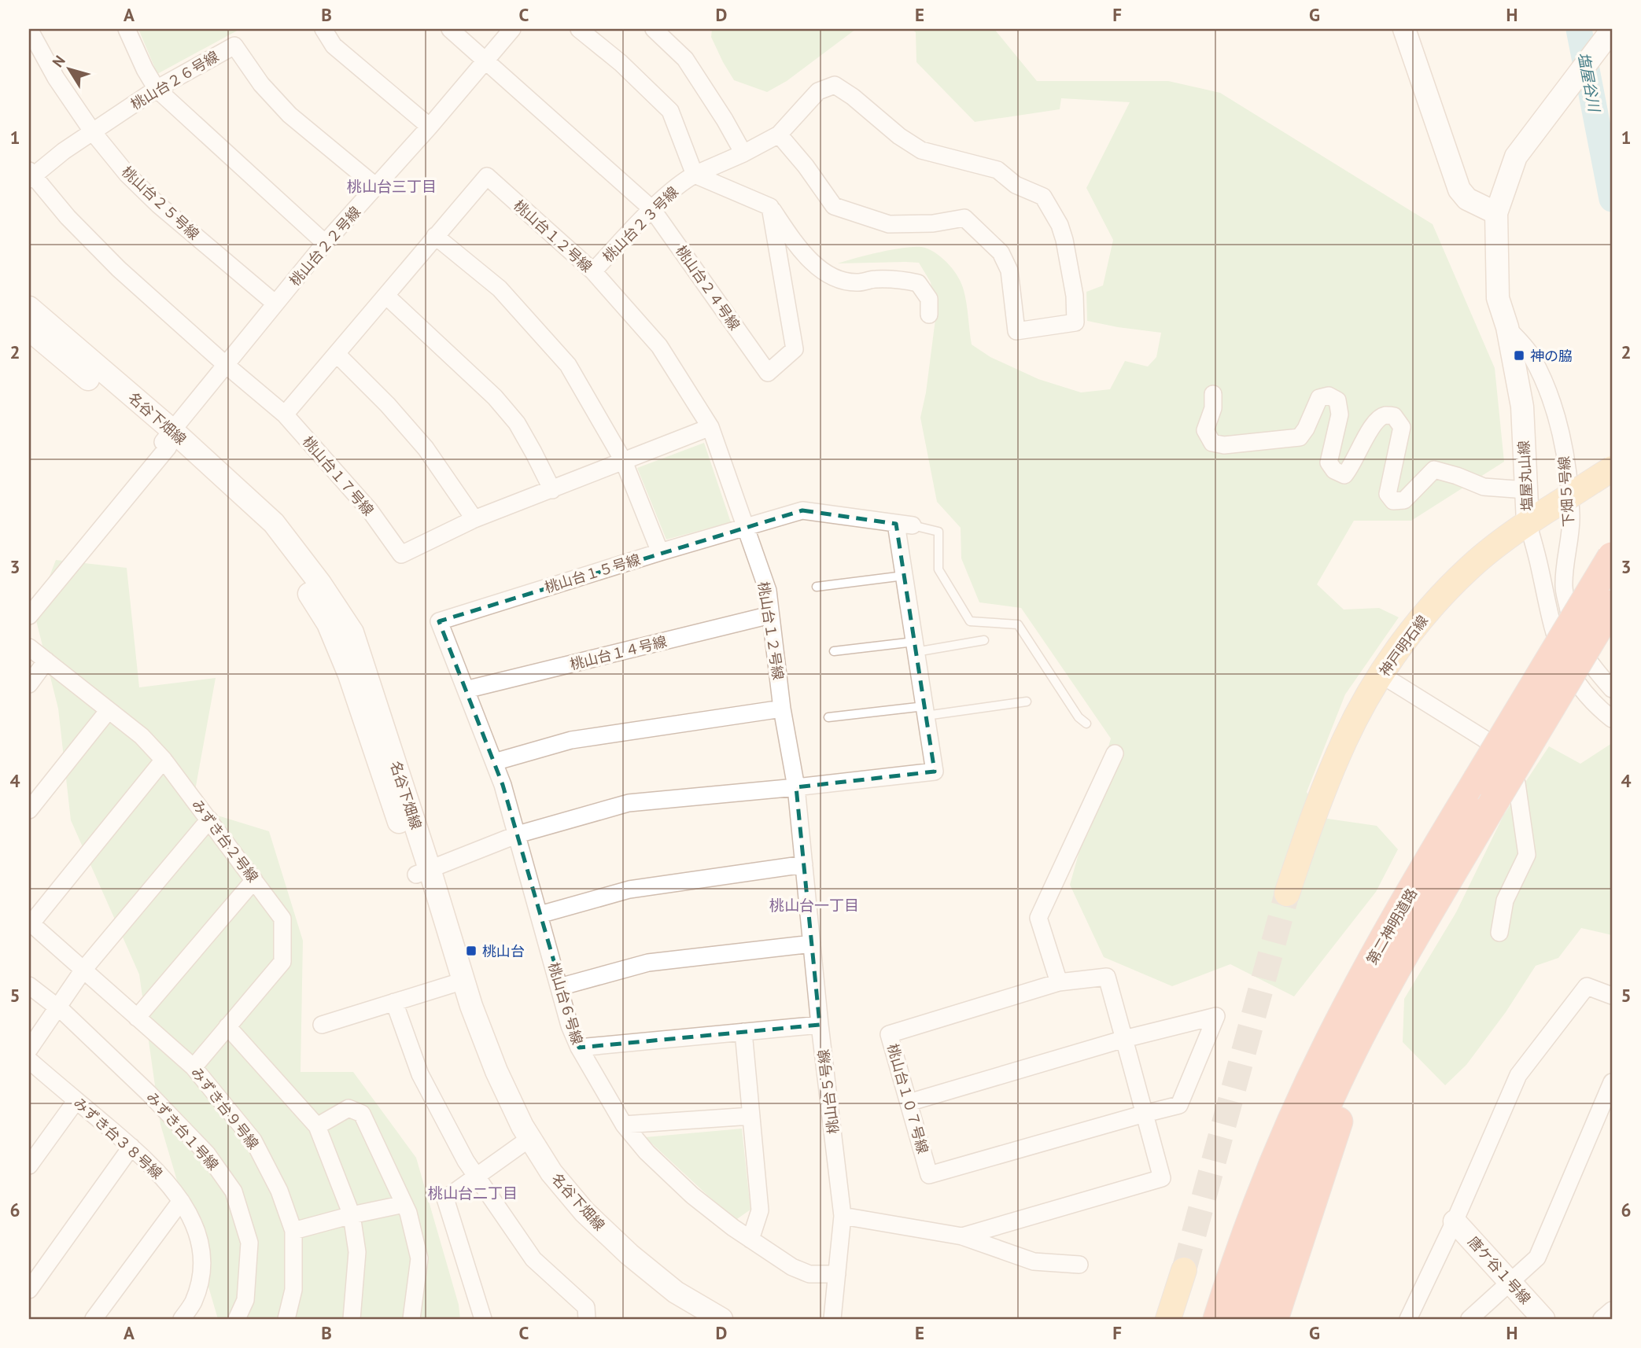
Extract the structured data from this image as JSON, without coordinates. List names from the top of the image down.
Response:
{
  "streets": {
    "highway": ["第二神明道路"],
    "main road": ["神戸明石線"],
    "street": [
      "桃山台２６号線",
      "桃山台２５号線",
      "桃山台２３号線",
      "桃山台１２号線",
      "桃山台２２号線",
      "桃山台２４号線",
      "名谷下畑線",
      "桃山台１７号線",
      "塩屋丸山線",
      "下畑５号線",
      "桃山台１５号線",
      "桃山台１４号線",
      "みずき台２号線",
      "桃山台６号線",
      "桃山台５号線",
      "桃山台１０７号線",
      "みずき台９号線",
      "みずき台１号線",
      "みずき台３８号線",
      "唐ケ谷１号線"
    ]
  },
  "crossings": [
    ["桃山台２６号線", "桃山台２５号線"],
    ["桃山台２６号線", "桃山台２２号線"],
    ["桃山台２６号線", "桃山台１７号線"],
    ["桃山台２５号線", "桃山台２２号線"],
    ["桃山台２３号線", "桃山台１２号線"],
    ["桃山台２３号線", "桃山台２４号線"],
    ["桃山台１２号線", "桃山台１７号線"],
    ["桃山台１２号線", "桃山台１５号線"],
    ["桃山台１２号線", "桃山台１４号線"],
    ["桃山台１２号線", "桃山台５号線"],
    ["桃山台２２号線", "桃山台２４号線"],
    ["桃山台２２号線", "名谷下畑線"],
    ["桃山台２２号線", "桃山台１７号線"],
    ["塩屋丸山線", "下畑５号線"],
    ["塩屋丸山線", "神戸明石線"],
    ["桃山台１５号線", "桃山台６号線"],
    ["桃山台１４号線", "桃山台６号線"],
    ["みずき台２号線", "みずき台９号線"],
    ["桃山台６号線", "桃山台５号線"]
  ],
  "districts": ["桃山台三丁目", "桃山台一丁目", "桃山台二丁目"],
  "water": ["塩屋谷川"],
  "places": {
    "transit": ["神の脇", "桃山台"]
  },
  "north": "top left",
  "grid": {
    "columns": [
      "A",
      "B",
      "C",
      "D",
      "E",
      "F",
      "G",
      "H"
    ],
    "rows": [
      "1",
      "2",
      "3",
      "4",
      "5",
      "6"
    ]
  }
}
